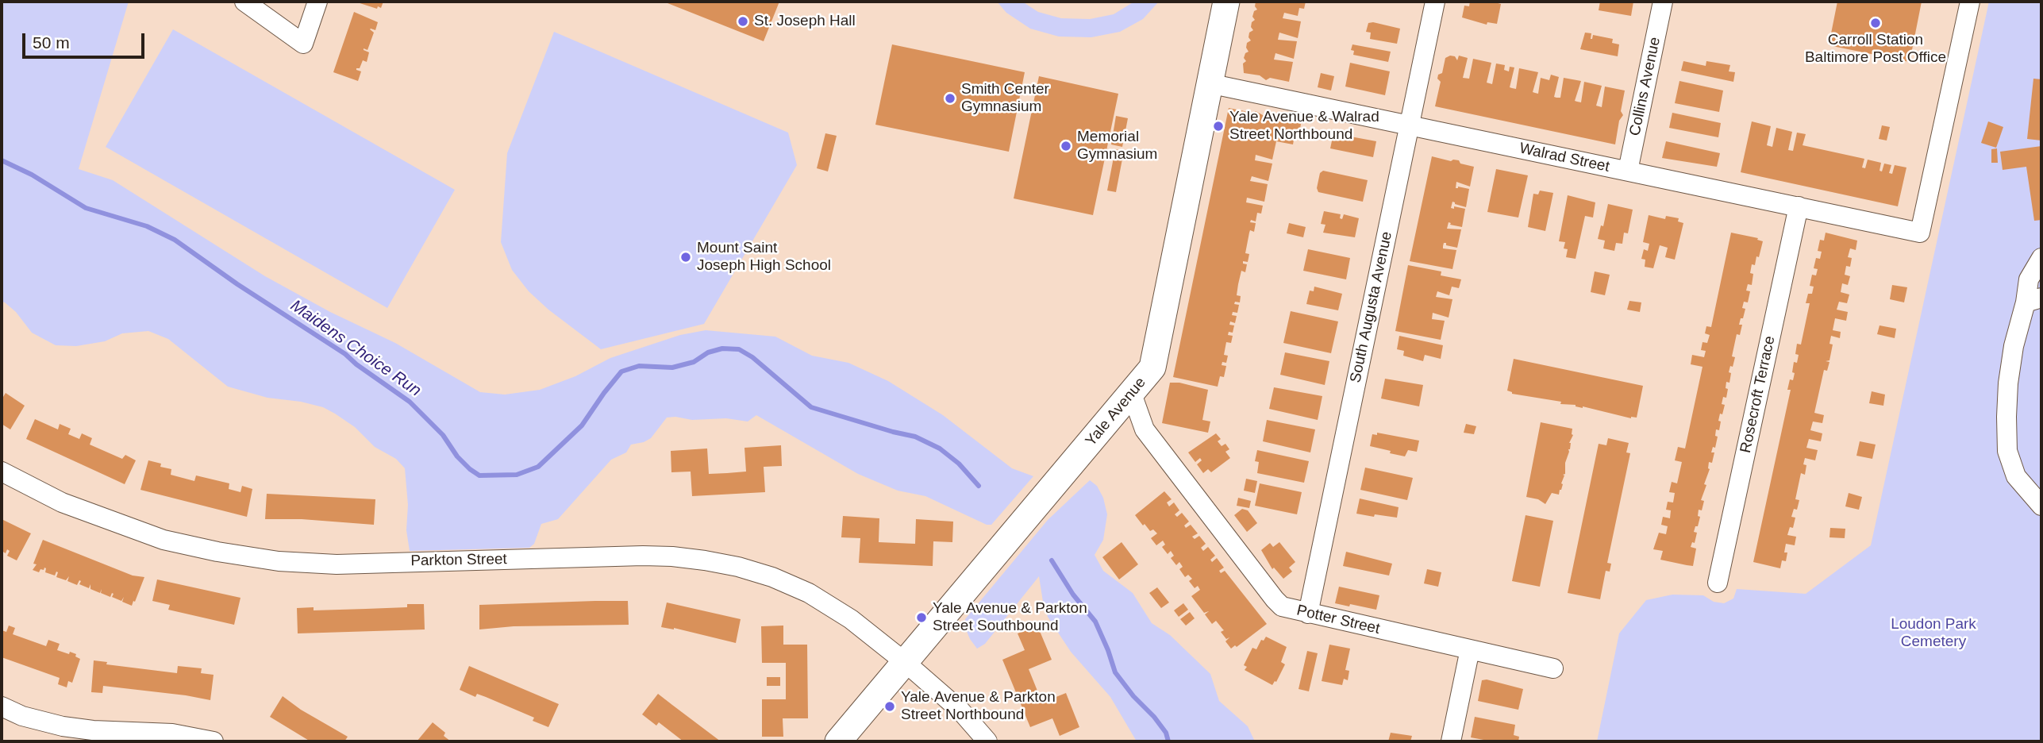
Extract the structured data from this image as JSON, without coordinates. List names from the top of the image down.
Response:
{
  "streets": {
    "street": [
      "Collins Avenue",
      "Walrad Street",
      "South Augusta Avenue",
      "Rosecroft Terrace",
      "Yale Avenue",
      "Parkton Street",
      "Potter Street"
    ]
  },
  "crossings": [
    ["Collins Avenue", "Walrad Street"],
    ["Walrad Street", "South Augusta Avenue"],
    ["Walrad Street", "Rosecroft Terrace"],
    ["Walrad Street", "Yale Avenue"],
    ["South Augusta Avenue", "Potter Street"],
    ["Yale Avenue", "Parkton Street"],
    ["Yale Avenue", "Potter Street"]
  ],
  "water": ["Maidens Choice Run"],
  "parks": ["Loudon Park Cemetery"],
  "places": [
    "St. Joseph Hall",
    "Carroll Station Baltimore Post Office",
    "Smith Center Gymnasium",
    "Yale Avenue & Walrad Street Northbound",
    "Memorial Gymnasium",
    "Mount Saint Joseph High School",
    "Yale Avenue & Parkton Street Southbound",
    "Yale Avenue & Parkton Street Northbound"
  ],
  "scale_bar": "50 m"
}
